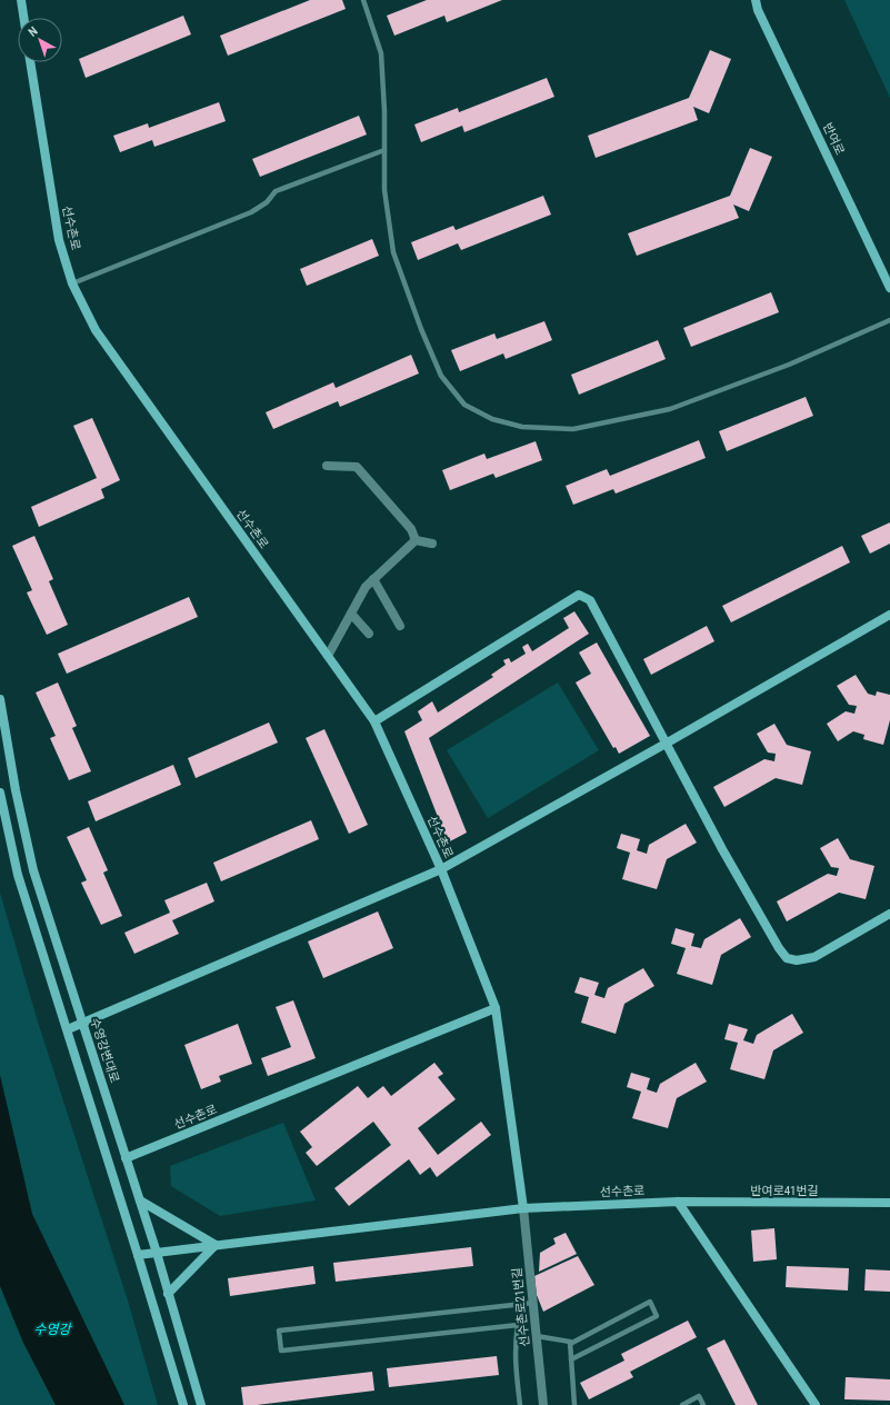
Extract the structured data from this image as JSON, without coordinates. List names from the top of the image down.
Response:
{
  "streets": {
    "main road": [
      "반여로",
      "선수촌로",
      "수영강변대로",
      "반여로41번길"
    ],
    "street": ["선수촌로21번길"]
  },
  "crossings": [
    ["선수촌로", "수영강변대로"],
    ["선수촌로", "반여로41번길"],
    ["선수촌로", "선수촌로21번길"]
  ],
  "water": ["수영강"],
  "north": "top left"
}
